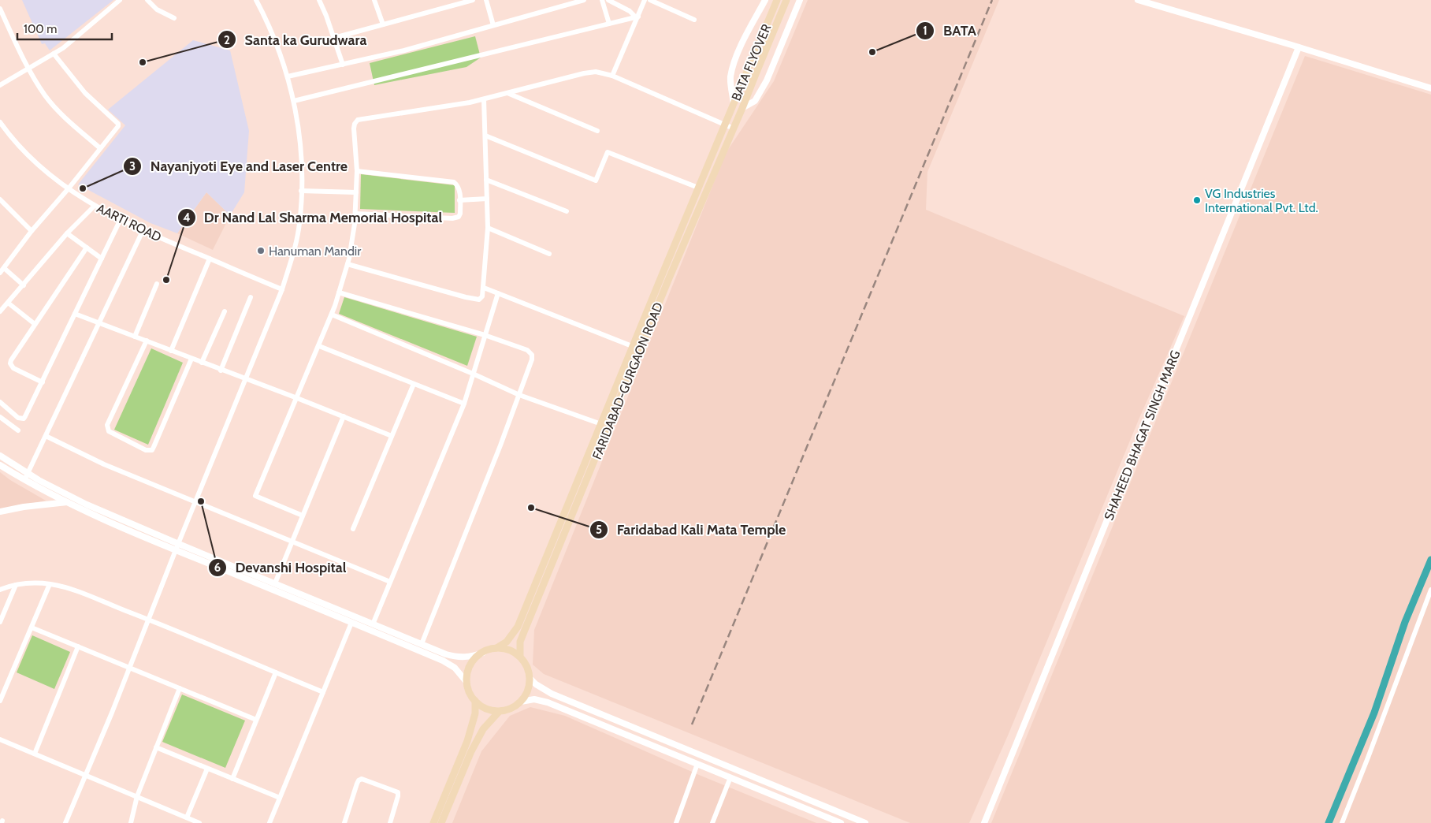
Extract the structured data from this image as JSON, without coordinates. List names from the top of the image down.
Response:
{
  "streets": {
    "main road": ["BATA FLYOVER", "FARIDABAD-GURGAON ROAD"],
    "street": ["AARTI ROAD", "SHAHEED BHAGAT SINGH MARG"]
  },
  "crossings": [
    ["BATA FLYOVER", "FARIDABAD-GURGAON ROAD"]
  ],
  "places": [
    "BATA",
    "Santa ka Gurudwara",
    "Nayanjyoti Eye and Laser Centre",
    "VG Industries International Pvt. Ltd.",
    "Hanuman Mandir",
    "Dr Nand Lal Sharma Memorial Hospital",
    "Devanshi Hospital",
    "Faridabad Kali Mata Temple"
  ],
  "scale_bar": "100 m"
}
